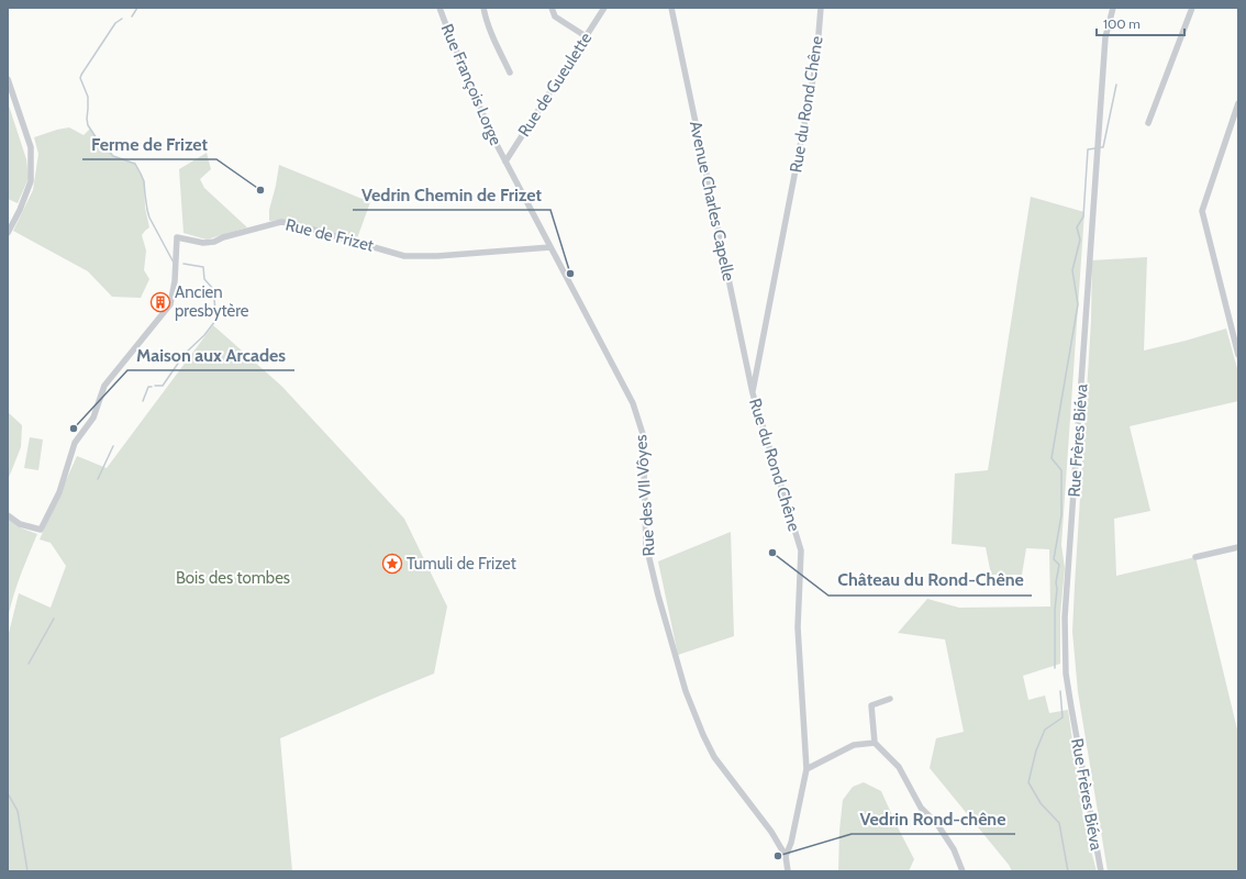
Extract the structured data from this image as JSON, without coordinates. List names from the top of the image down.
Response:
{
  "streets": {
    "street": [
      "Rue François Lorge",
      "Rue de Gueulette",
      "Rue du Rond Chêne",
      "Avenue Charles Capelle",
      "Rue de Frizet",
      "Rue Frères Biéva",
      "Rue des VII Vôyes"
    ]
  },
  "crossings": [
    ["Rue François Lorge", "Rue de Gueulette"],
    ["Rue François Lorge", "Rue des VII Vôyes"],
    ["Rue de Gueulette", "Rue des VII Vôyes"],
    ["Rue du Rond Chêne", "Avenue Charles Capelle"],
    ["Rue du Rond Chêne", "Rue des VII Vôyes"],
    ["Rue de Frizet", "Rue des VII Vôyes"]
  ],
  "parks": ["Bois des tombes"],
  "places": {
    "other": [
      "Ferme de Frizet",
      "Vedrin Chemin de Frizet",
      "Maison aux Arcades",
      "Château du Rond-Chêne",
      "Vedrin Rond-chêne"
    ],
    "building": ["Ancien presbytère"],
    "place": ["Tumuli de Frizet"]
  },
  "scale_bar": "100 m"
}
